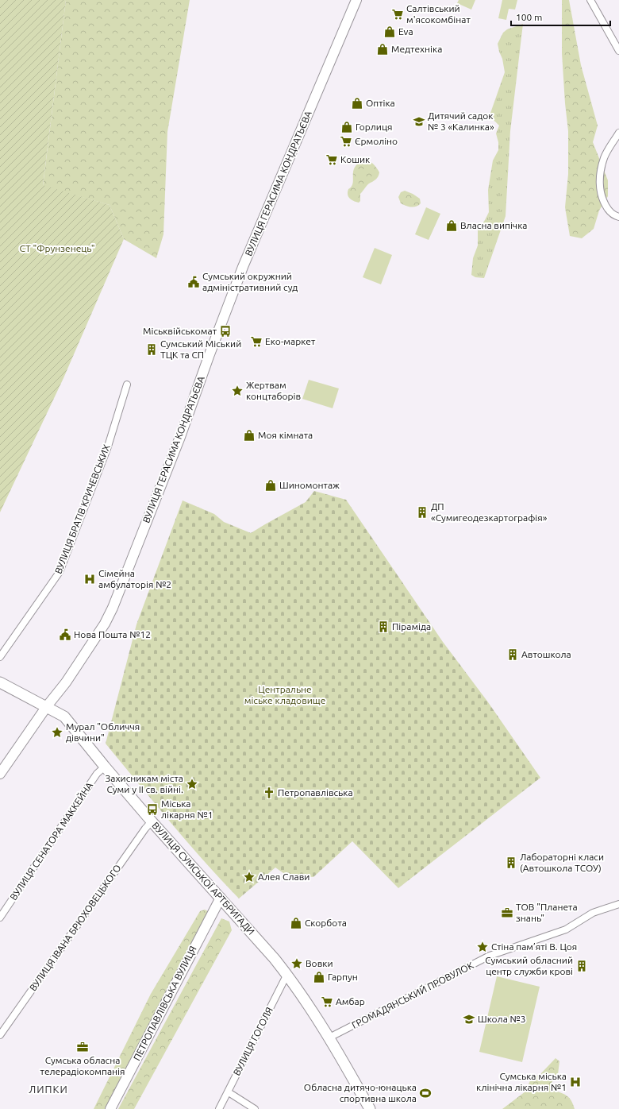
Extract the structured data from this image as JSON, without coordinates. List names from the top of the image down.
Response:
{
  "streets": {
    "main road": ["ВУЛИЦЯ ГЕРАСИМА КОНДРАТЬЄВА", "ВУЛИЦЯ СУМСЬКОЇ АРТБРИГАДИ", "ПЕТРОПАВЛІВСЬКА ВУЛИЦЯ"],
    "street": [
      "ВУЛИЦЯ БРАТІВ КРИЧЕВСЬКИХ",
      "ВУЛИЦЯ СЕНАТОРА МАККЕЙНА",
      "ВУЛИЦЯ ІВАНА БРЮХОВЕЦЬКОГО",
      "ГРОМАДЯНСЬКИЙ ПРОВУЛОК",
      "ВУЛИЦЯ ГОГОЛЯ"
    ]
  },
  "crossings": [
    ["ВУЛИЦЯ ГЕРАСИМА КОНДРАТЬЄВА", "ВУЛИЦЯ СУМСЬКОЇ АРТБРИГАДИ"],
    ["ВУЛИЦЯ СЕНАТОРА МАККЕЙНА", "ВУЛИЦЯ СУМСЬКОЇ АРТБРИГАДИ"],
    ["ВУЛИЦЯ СУМСЬКОЇ АРТБРИГАДИ", "ВУЛИЦЯ ІВАНА БРЮХОВЕЦЬКОГО"],
    ["ВУЛИЦЯ СУМСЬКОЇ АРТБРИГАДИ", "ГРОМАДЯНСЬКИЙ ПРОВУЛОК"],
    ["ВУЛИЦЯ СУМСЬКОЇ АРТБРИГАДИ", "ПЕТРОПАВЛІВСЬКА ВУЛИЦЯ"],
    ["ВУЛИЦЯ СУМСЬКОЇ АРТБРИГАДИ", "ВУЛИЦЯ ГОГОЛЯ"]
  ],
  "districts": ["ЛИПКИ"],
  "parks": ["СТ \"Фрунзенець\"", "Центральне міське кладовище"],
  "places": {
    "supermarket": [
      "Салтівський м'ясокомбінат",
      "Єрмоліно",
      "Кошик",
      "Еко-маркет",
      "Амбар"
    ],
    "shop": [
      "Eva",
      "Медтехніка",
      "Оптіка",
      "Горлиця",
      "Власна випічка",
      "Моя кімната",
      "Шиномонтаж",
      "Скорбота",
      "Гарпун"
    ],
    "school or university": ["Дитячий садок № 3 «Калинка»", "Школа №3"],
    "public building": ["Сумський окружний адміністративний суд", "Нова Пошта №12"],
    "bus stop": ["Міськвійськомат", "Міська лікарня №1"],
    "building": [
      "Сумський Міський ТЦК та СП",
      "ДП «Сумигеодезкартографія»",
      "Піраміда",
      "Автошкола",
      "Лабораторні класи (Автошкола ТСОУ)",
      "Сумський обласний центр служби крові"
    ],
    "place": [
      "Жертвам концтаборів",
      "Мурал \"Обличчя дівчини\"",
      "Захисникам міста Суми у ІІ св. війні.",
      "Алея Слави",
      "Стіна пам’яті В. Цоя",
      "Вовки"
    ],
    "hospital": ["Сімейна амбулаторія №2", "Сумська міська клінічна лікарня №1"],
    "church": ["Петропавлівська"],
    "office": ["ТОВ \"Планета знань\"", "Сумська обласна телерадіокомпанія"],
    "sports": ["Обласна дитячо-юнацька спортивна школа"]
  },
  "scale_bar": "100 m"
}
